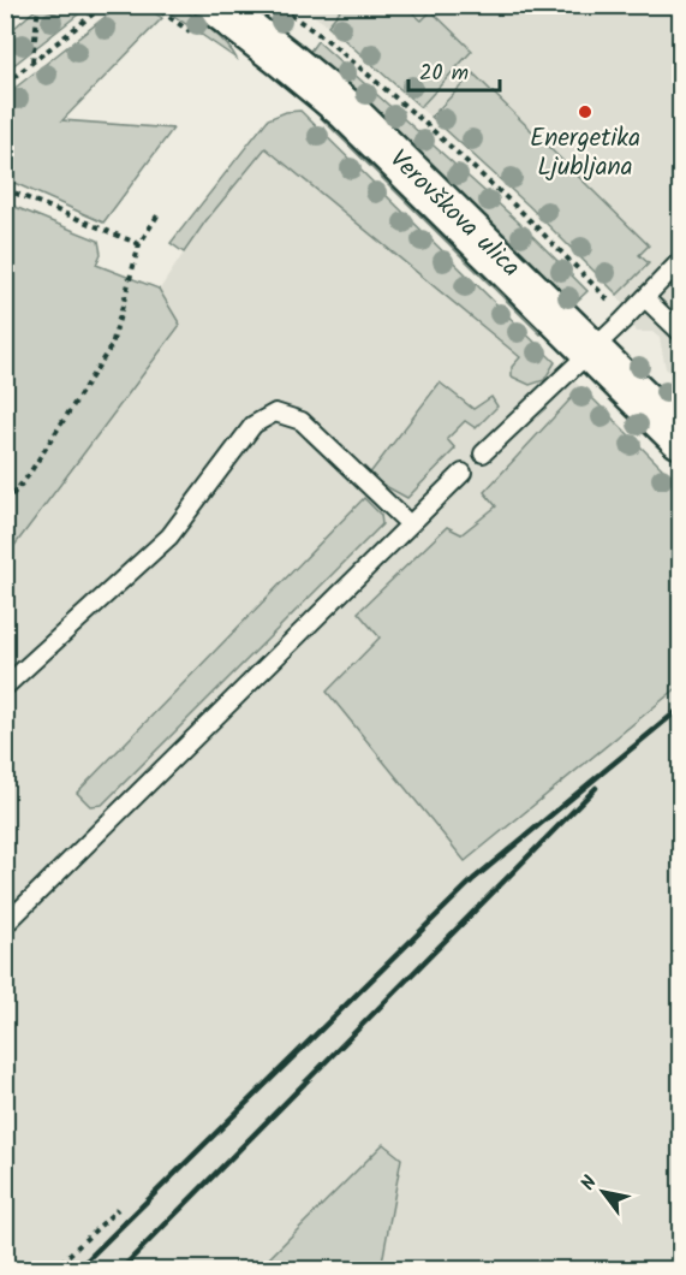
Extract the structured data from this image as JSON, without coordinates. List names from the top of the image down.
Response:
{
  "streets": {
    "street": ["Verovškova ulica"]
  },
  "places": ["Energetika Ljubljana"],
  "scale_bar": "20 m",
  "north": "top left"
}
